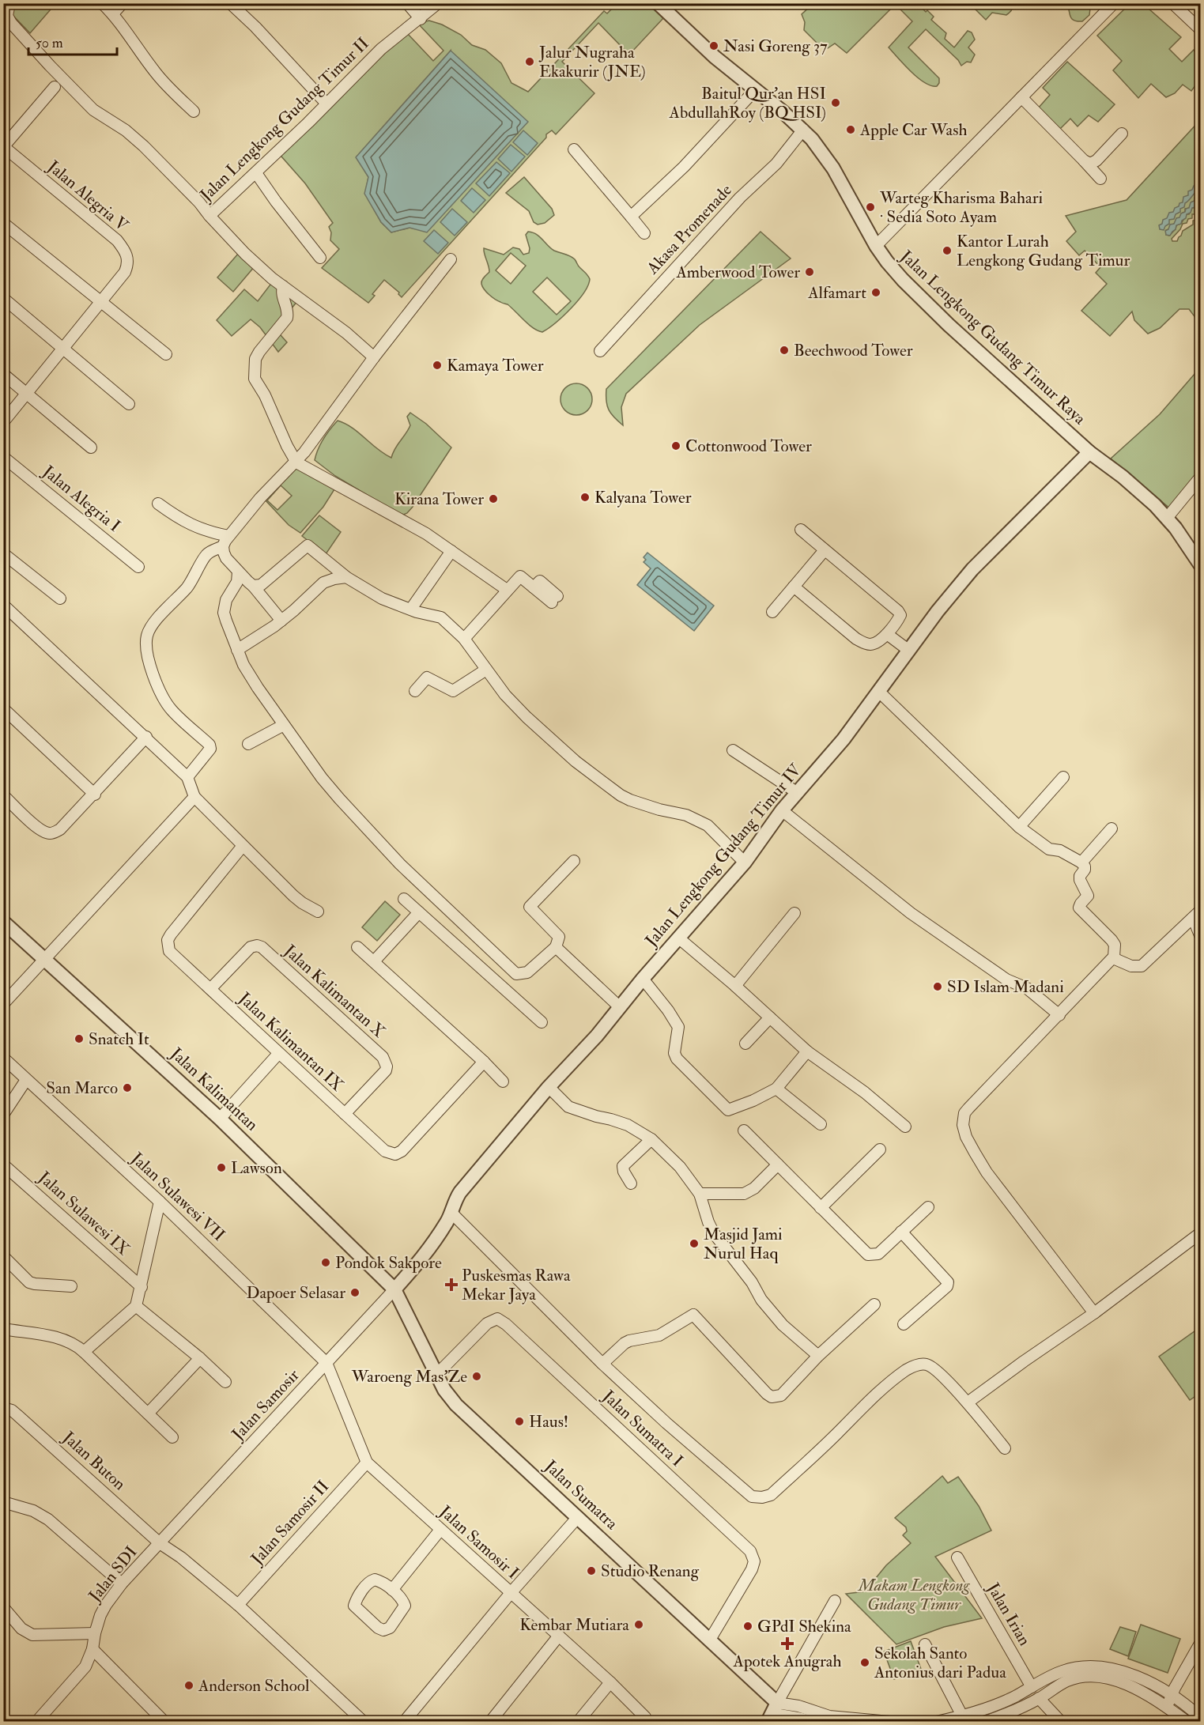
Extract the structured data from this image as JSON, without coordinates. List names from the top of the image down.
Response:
{
  "streets": {
    "street": [
      "Jalan Lengkong Gudang Timur II",
      "Jalan Alegria V",
      "Akasa Promenade",
      "Jalan Lengkong Gudang Timur Raya",
      "Jalan Alegria I",
      "Jalan Lengkong Gudang Timur IV",
      "Jalan Kalimantan X",
      "Jalan Kalimantan IX",
      "Jalan Kalimantan",
      "Jalan Sulawesi VII",
      "Jalan Sulawesi IX",
      "Jalan Samosir",
      "Jalan Sumatra I",
      "Jalan Buton",
      "Jalan Sumatra",
      "Jalan Samosir II",
      "Jalan Samosir I",
      "Jalan SDI",
      "Jalan Irian"
    ]
  },
  "crossings": [
    ["Akasa Promenade", "Jalan Lengkong Gudang Timur Raya"],
    ["Jalan Lengkong Gudang Timur Raya", "Jalan Lengkong Gudang Timur IV"],
    ["Jalan Lengkong Gudang Timur IV", "Jalan Kalimantan"],
    ["Jalan Lengkong Gudang Timur IV", "Jalan Samosir"],
    ["Jalan Lengkong Gudang Timur IV", "Jalan Sumatra"],
    ["Jalan Kalimantan X", "Jalan Kalimantan IX"],
    ["Jalan Kalimantan", "Jalan Samosir"],
    ["Jalan Kalimantan", "Jalan Sumatra"],
    ["Jalan Sulawesi VII", "Jalan Samosir"],
    ["Jalan Sulawesi VII", "Jalan Samosir I"],
    ["Jalan Samosir", "Jalan Buton"],
    ["Jalan Samosir", "Jalan Sumatra"],
    ["Jalan Samosir", "Jalan Samosir I"],
    ["Jalan Samosir", "Jalan SDI"],
    ["Jalan Sumatra I", "Jalan Sumatra"],
    ["Jalan Buton", "Jalan Samosir II"],
    ["Jalan Buton", "Jalan SDI"],
    ["Jalan Samosir II", "Jalan Samosir I"]
  ],
  "parks": ["Makam Lengkong Gudang Timur"],
  "places": {
    "other": [
      "Nasi Goreng 37",
      "Jalur Nugraha Ekakurir (JNE)",
      "Baitul Qur'an HSI AbdullahRoy (BQ HSI)",
      "Apple Car Wash",
      "Warteg Kharisma Bahari · Sedia Soto Ayam",
      "Kantor Lurah Lengkong Gudang Timur",
      "Amberwood Tower",
      "Alfamart",
      "Beechwood Tower",
      "Kamaya Tower",
      "Cottonwood Tower",
      "Kalyana Tower",
      "Kirana Tower",
      "SD Islam Madani",
      "Snatch It",
      "San Marco",
      "Lawson",
      "Masjid Jami Nurul Haq",
      "Pondok Sakpore",
      "Dapoer Selasar",
      "Waroeng Mas'Ze",
      "Haus!",
      "Studio Renang",
      "Kembar Mutiara",
      "GPdI Shekina",
      "Sekolah Santo Antonius dari Padua",
      "Anderson School"
    ],
    "health": ["Puskesmas Rawa Mekar Jaya", "Apotek Anugrah"]
  },
  "scale_bar": "50 m"
}
